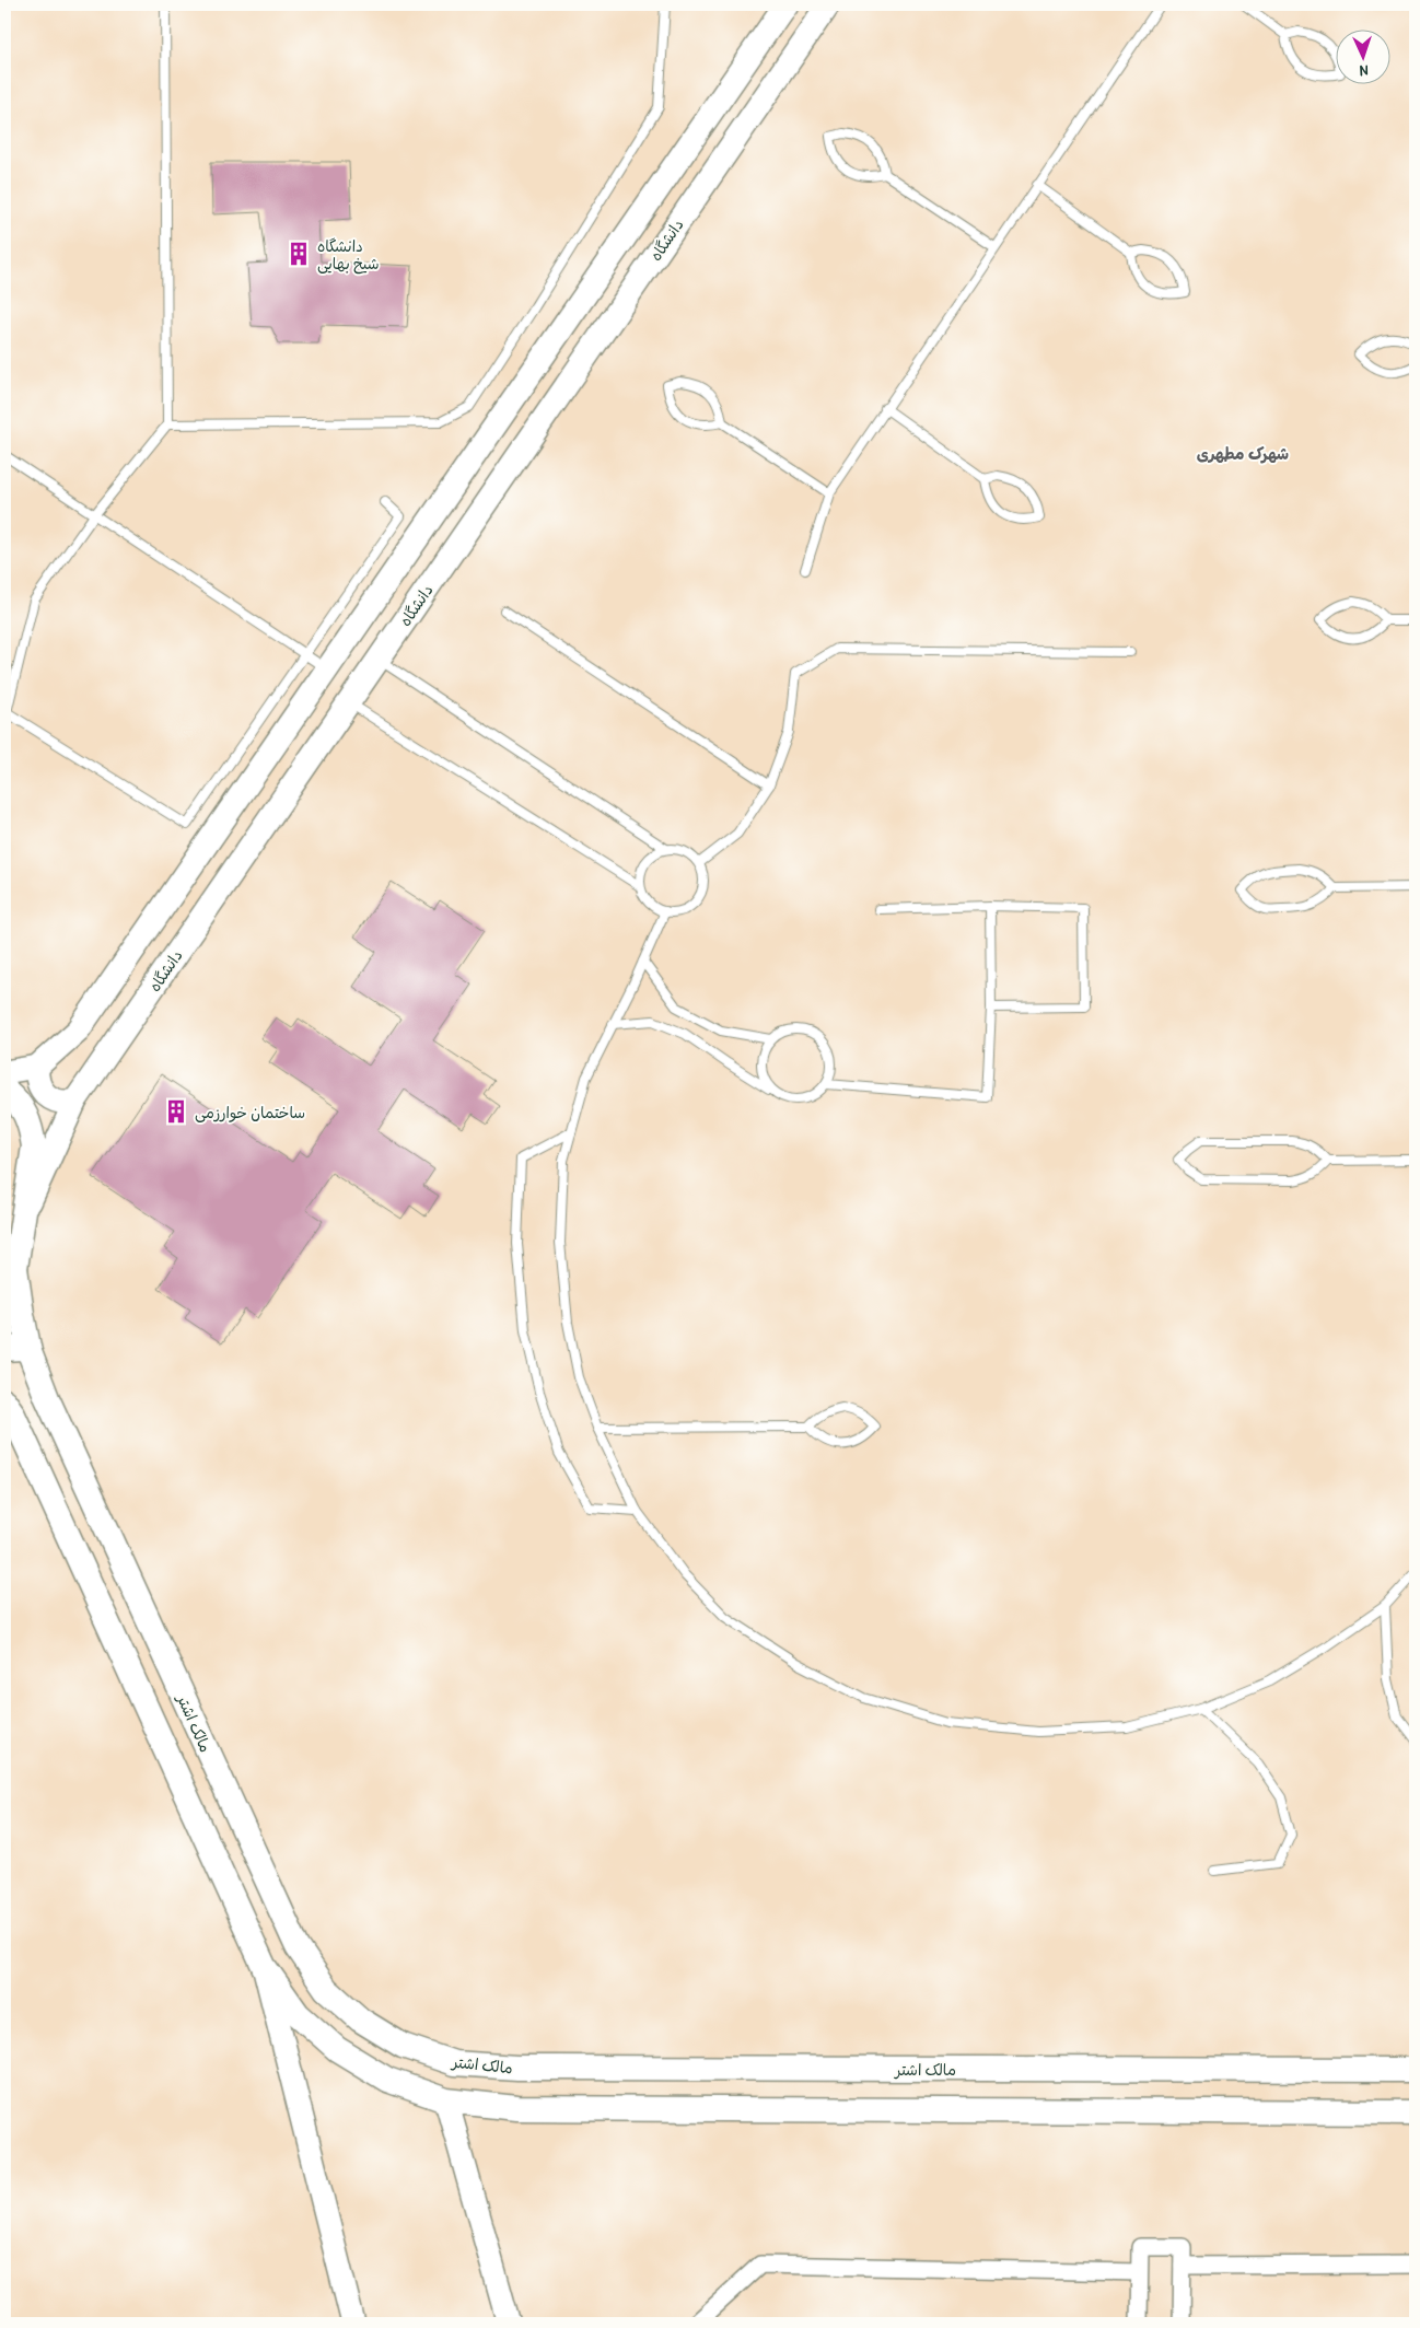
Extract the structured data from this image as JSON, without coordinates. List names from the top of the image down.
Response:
{
  "streets": {
    "main road": ["دانشگاه", "مالک اشتر"]
  },
  "districts": ["شهرک مطهری"],
  "places": {
    "building": ["دانشگاه شیخ بهایی", "ساختمان خوارزمی"]
  },
  "north": "bottom"
}
